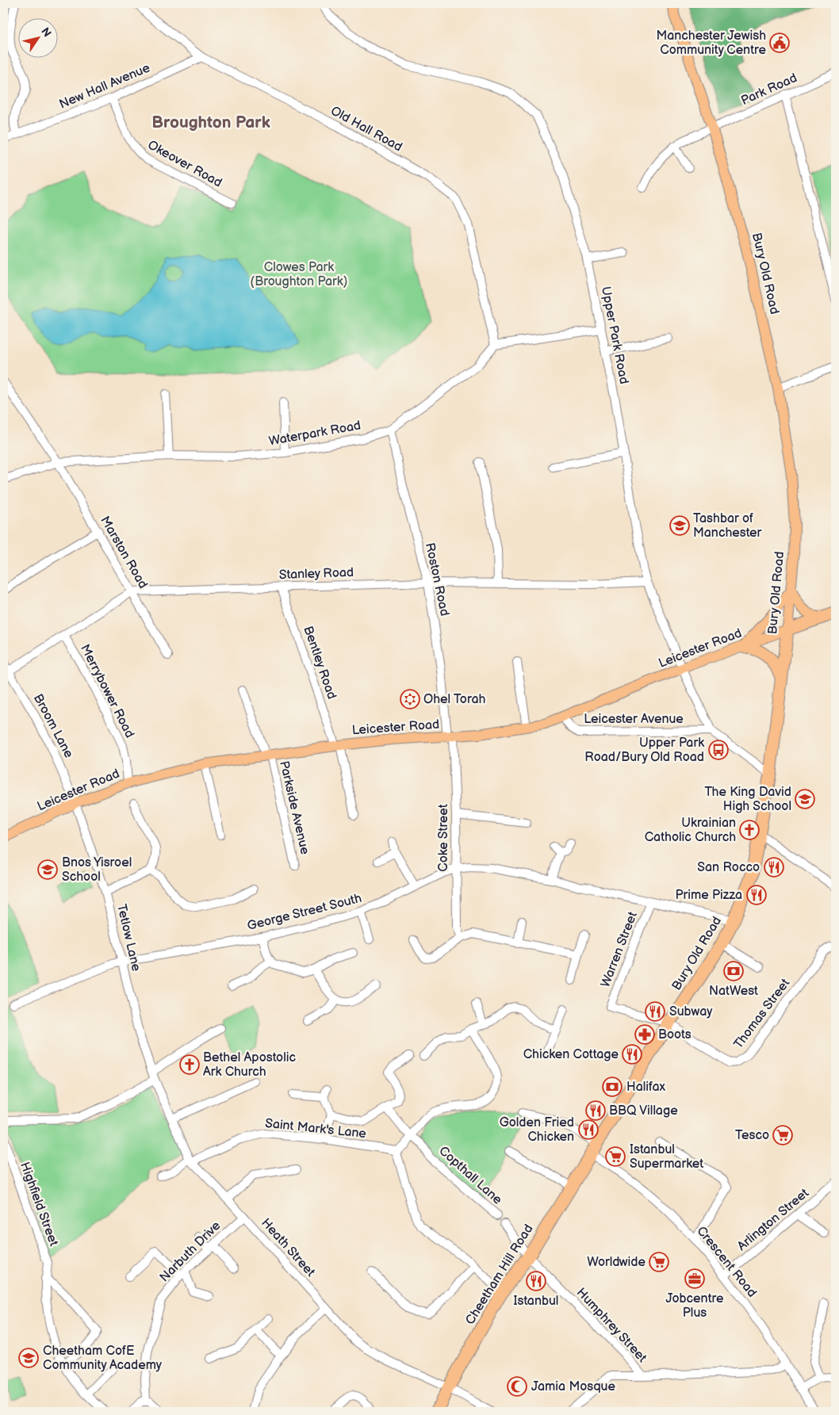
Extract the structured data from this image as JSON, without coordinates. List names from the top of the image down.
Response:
{
  "streets": {
    "highway": ["Bury Old Road", "Cheetham Hill Road"],
    "main road": ["Leicester Road"],
    "street": [
      "New Hall Avenue",
      "Park Road",
      "Old Hall Road",
      "Okeover Road",
      "Upper Park Road",
      "Waterpark Road",
      "Marston Road",
      "Stanley Road",
      "Roston Road",
      "Bentley Road",
      "Merrybower Road",
      "Leicester Avenue",
      "Broom Lane",
      "Parkside Avenue",
      "Coke Street",
      "George Street South",
      "Tetlow Lane",
      "Warren Street",
      "Thomas Street",
      "Saint Mark's Lane",
      "Copthall Lane",
      "Highfield Street",
      "Arlington Street",
      "Heath Street",
      "Narbuth Drive",
      "Crescent Road",
      "Humphrey Street"
    ]
  },
  "crossings": [
    ["New Hall Avenue", "Old Hall Road"],
    ["New Hall Avenue", "Okeover Road"],
    ["Park Road", "Bury Old Road"],
    ["Old Hall Road", "Waterpark Road"],
    ["Bury Old Road", "Upper Park Road"],
    ["Bury Old Road", "Leicester Road"],
    ["Bury Old Road", "George Street South"],
    ["Bury Old Road", "Thomas Street"],
    ["Bury Old Road", "Crescent Road"],
    ["Bury Old Road", "Cheetham Hill Road"],
    ["Upper Park Road", "Stanley Road"],
    ["Upper Park Road", "Leicester Road"],
    ["Upper Park Road", "Leicester Avenue"],
    ["Waterpark Road", "Marston Road"],
    ["Waterpark Road", "Roston Road"],
    ["Marston Road", "Stanley Road"],
    ["Stanley Road", "Roston Road"],
    ["Stanley Road", "Bentley Road"],
    ["Roston Road", "Leicester Road"],
    ["Roston Road", "Coke Street"],
    ["Leicester Road", "Bentley Road"],
    ["Leicester Road", "Merrybower Road"],
    ["Leicester Road", "Leicester Avenue"],
    ["Leicester Road", "Broom Lane"],
    ["Leicester Road", "Parkside Avenue"],
    ["Leicester Road", "Coke Street"],
    ["Leicester Road", "Tetlow Lane"],
    ["Broom Lane", "Tetlow Lane"],
    ["Coke Street", "George Street South"],
    ["George Street South", "Tetlow Lane"],
    ["George Street South", "Warren Street"],
    ["Tetlow Lane", "Heath Street"],
    ["Warren Street", "Thomas Street"],
    ["Saint Mark's Lane", "Heath Street"],
    ["Copthall Lane", "Cheetham Hill Road"],
    ["Copthall Lane", "Humphrey Street"],
    ["Arlington Street", "Crescent Road"],
    ["Heath Street", "Narbuth Drive"],
    ["Heath Street", "Cheetham Hill Road"],
    ["Crescent Road", "Cheetham Hill Road"],
    ["Crescent Road", "Humphrey Street"],
    ["Cheetham Hill Road", "Humphrey Street"]
  ],
  "districts": ["Broughton Park"],
  "parks": ["Clowes Park (Broughton Park)"],
  "places": {
    "public building": ["Manchester Jewish Community Centre"],
    "school or university": [
      "Tashbar of Manchester",
      "The King David High School",
      "Bnos Yisroel School",
      "Cheetham CofE Community Academy"
    ],
    "synagogue": ["Ohel Torah"],
    "bus stop": ["Upper Park Road/Bury Old Road"],
    "church": ["Ukrainian Catholic Church", "Bethel Apostolic Ark Church"],
    "restaurant": [
      "San Rocco",
      "Prime Pizza",
      "Subway",
      "Chicken Cottage",
      "BBQ Village",
      "Golden Fried Chicken",
      "Istanbul"
    ],
    "bank": ["NatWest", "Halifax"],
    "pharmacy": ["Boots"],
    "supermarket": ["Tesco", "Istanbul Supermarket", "Worldwide"],
    "office": ["Jobcentre Plus"],
    "mosque": ["Jamia Mosque"]
  },
  "north": "top right"
}
